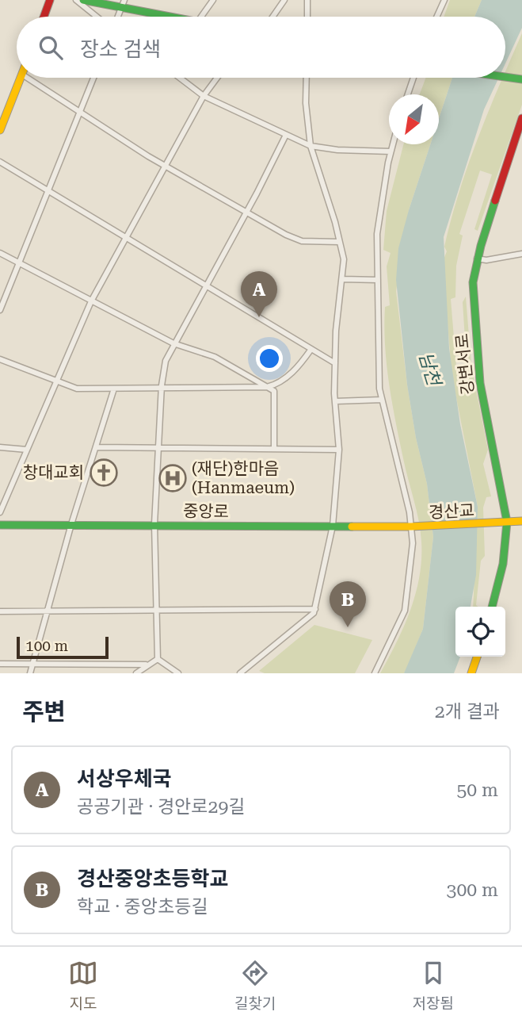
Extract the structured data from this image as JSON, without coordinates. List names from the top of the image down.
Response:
{
  "streets": {
    "street": ["강변서로", "중앙로", "경산교"]
  },
  "crossings": [
    ["강변서로", "경산교"],
    ["중앙로", "경산교"]
  ],
  "water": ["남천"],
  "places": {
    "church": ["창대교회"],
    "hospital": ["(재단)한마음 (Hanmaeum)"]
  },
  "scale_bar": "100 m",
  "north": "bottom left",
  "page": {
    "search": "장소 검색",
    "pins": ["A", "B"],
    "scale": "100 m",
    "heading": ["주변", "2개 결과"],
    "list": [
      {
        "mark": "A",
        "name": "서상우체국",
        "note": "공공기관 · 경안로29길",
        "value": "50 m"
      },
      {
        "mark": "B",
        "name": "경산중앙초등학교",
        "note": "학교 · 중앙초등길",
        "value": "300 m"
      }
    ],
    "nav": ["지도", "길찾기", "저장됨"]
  }
}
